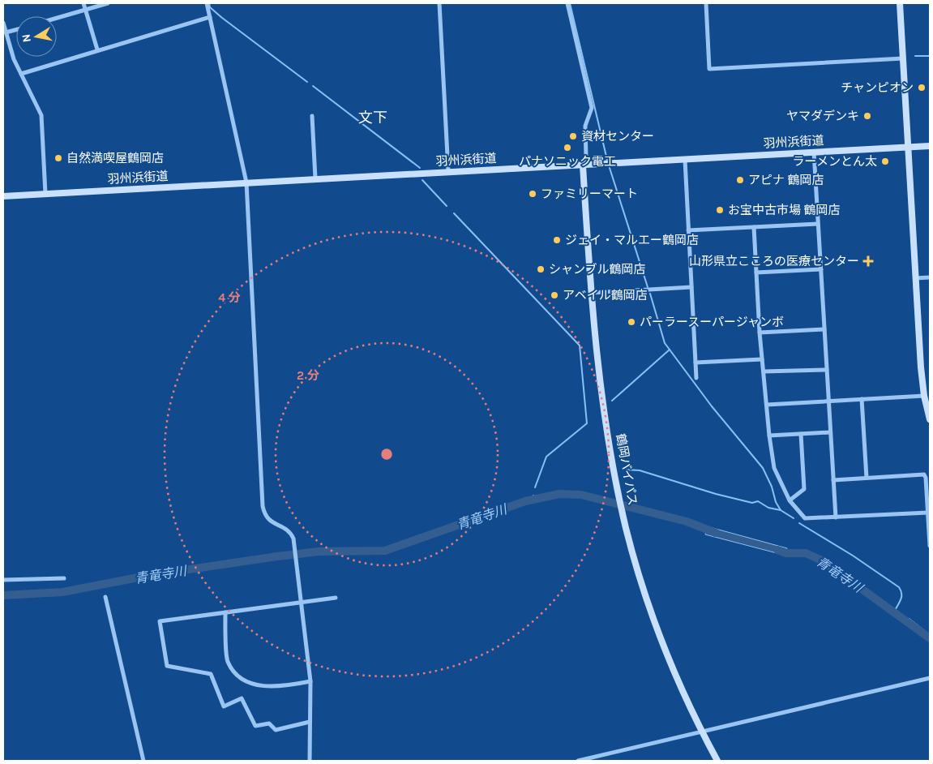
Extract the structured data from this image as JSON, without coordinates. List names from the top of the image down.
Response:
{
  "streets": {
    "main road": ["羽州浜街道", "鶴岡バイパス"]
  },
  "crossings": [
    ["羽州浜街道", "鶴岡バイパス"]
  ],
  "districts": ["文下"],
  "water": ["青竜寺川"],
  "places": {
    "other": [
      "チャンピオン",
      "ヤマダデンキ",
      "資材センター",
      "パナソニック電工",
      "自然満喫屋鶴岡店",
      "ラーメンとん太",
      "アピナ 鶴岡店",
      "ファミリーマート",
      "お宝中古市場 鶴岡店",
      "ジェイ・マルエー鶴岡店",
      "シャンブル鶴岡店",
      "アベイル鶴岡店",
      "パーラースーパージャンボ"
    ],
    "health": ["山形県立こころの医療センター"]
  },
  "north": "left",
  "rings": ["4 分", "2 分"]
}
